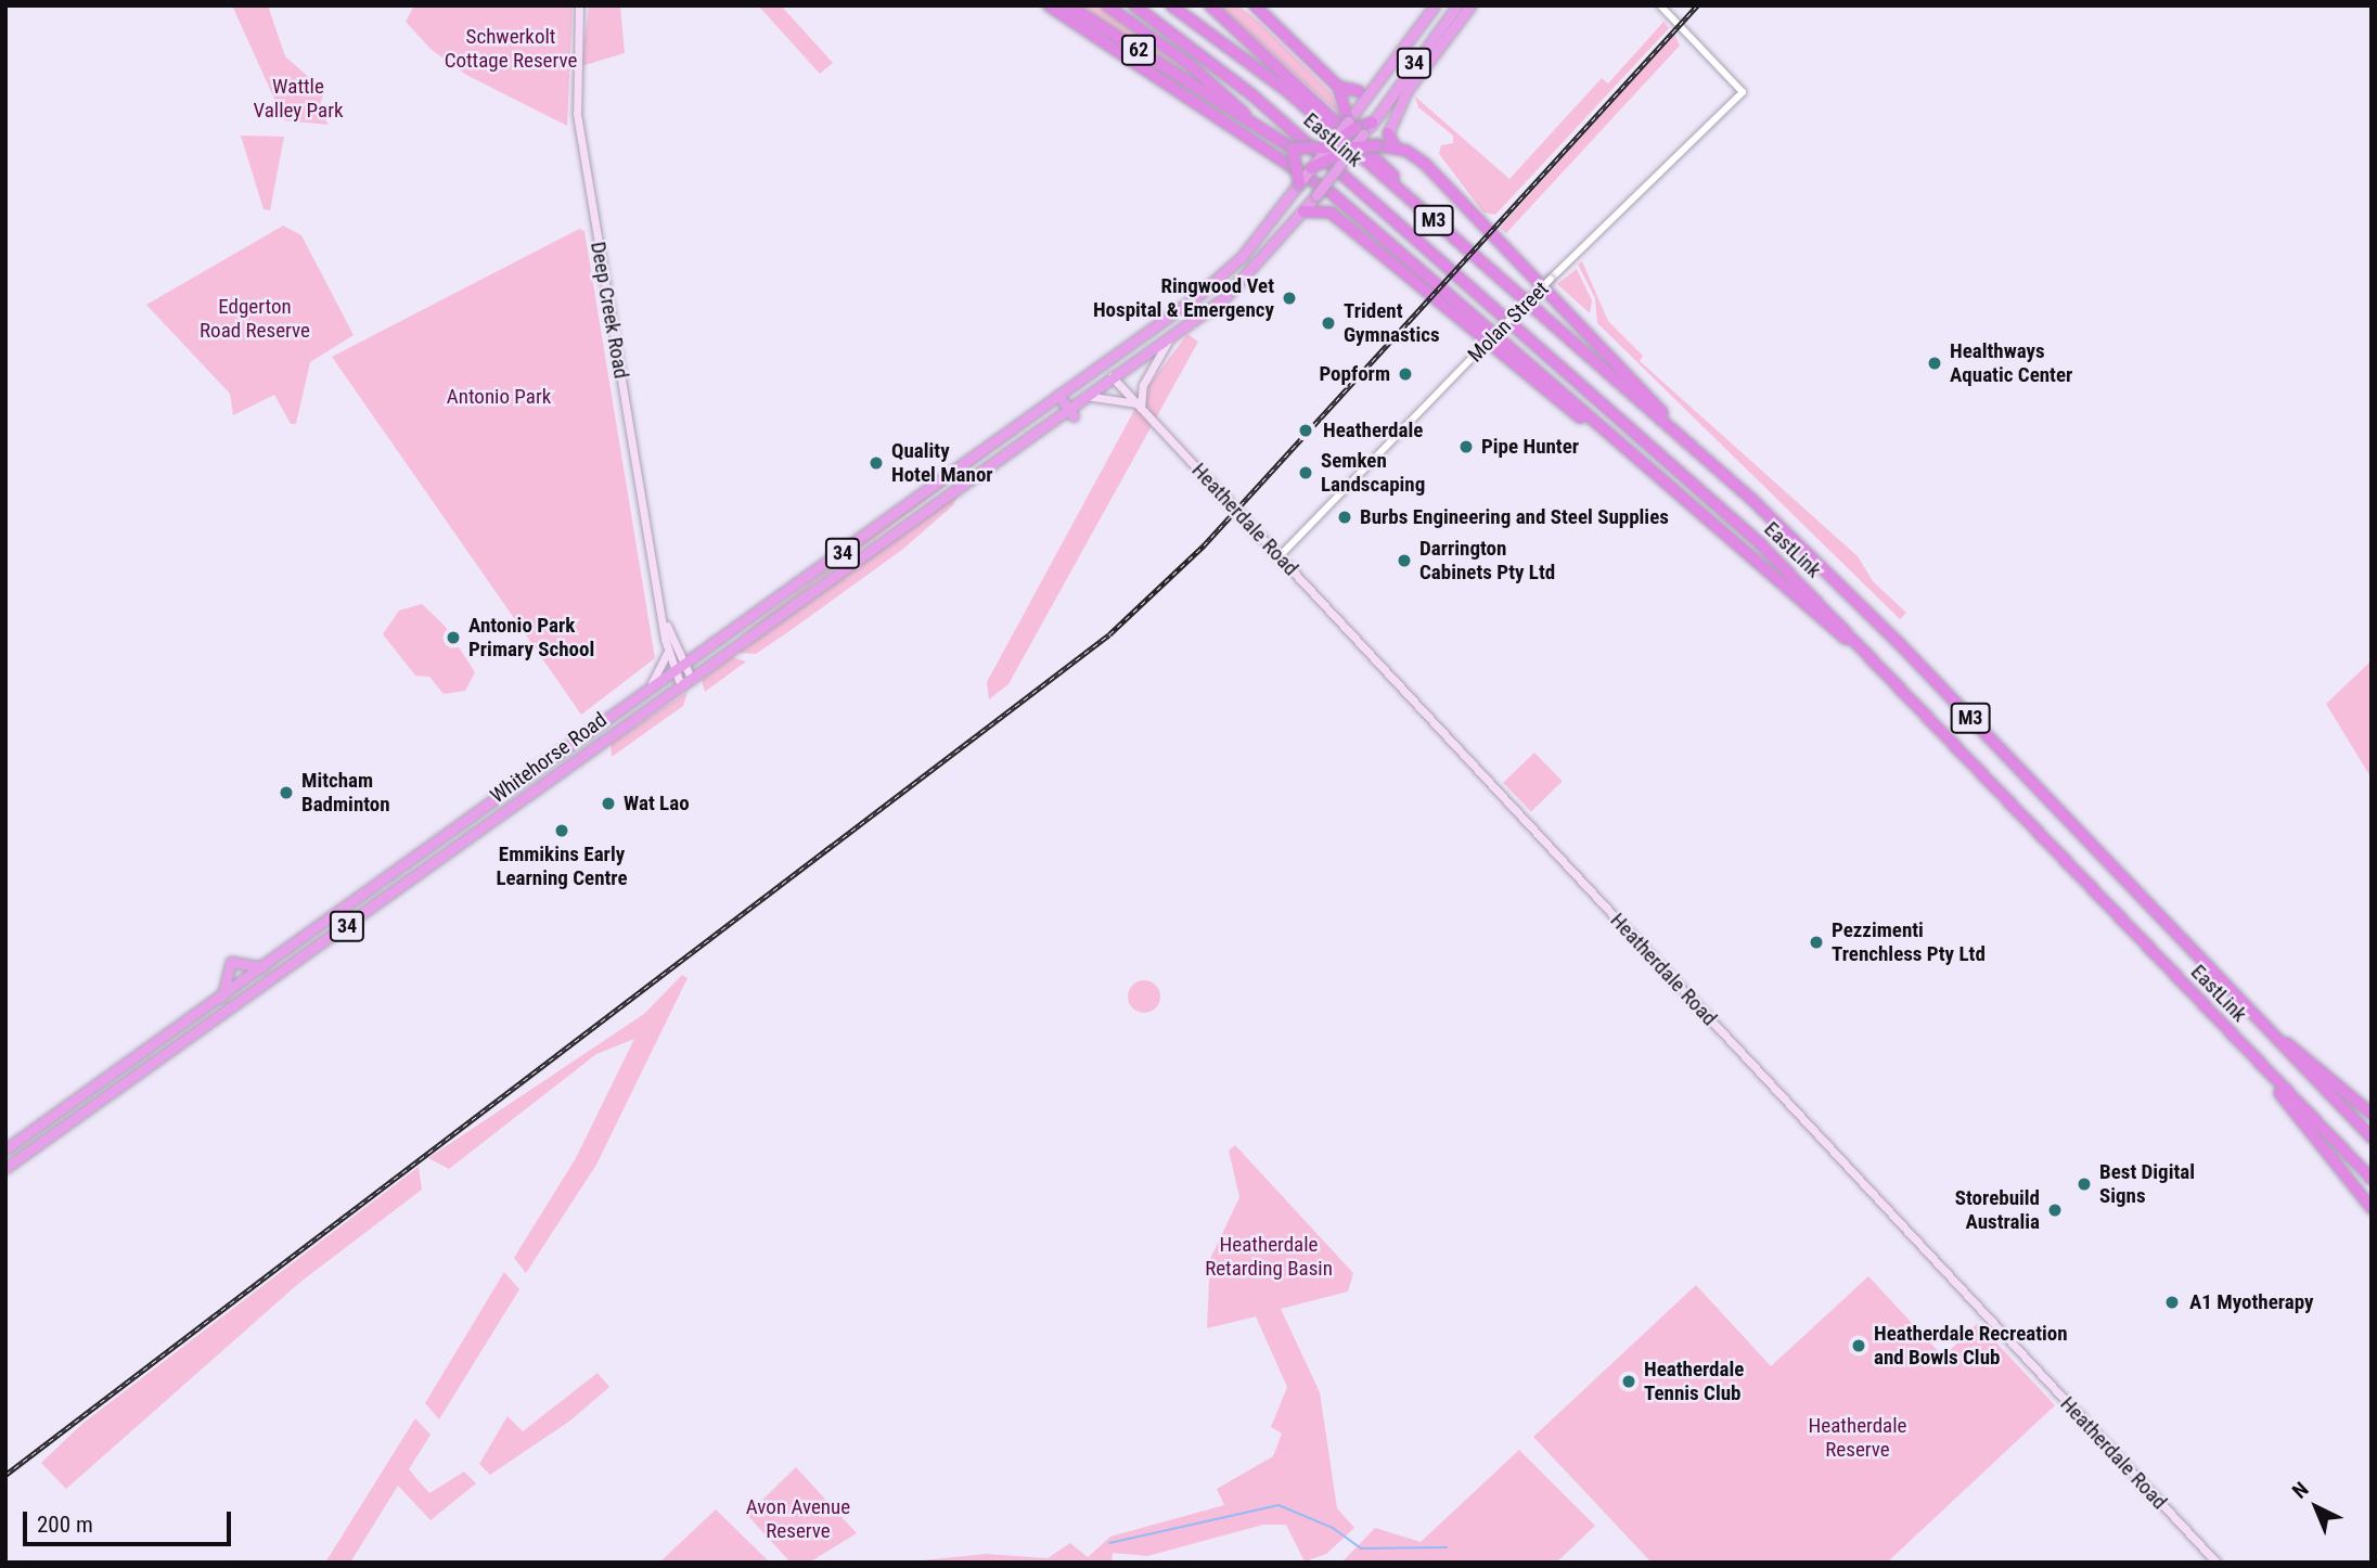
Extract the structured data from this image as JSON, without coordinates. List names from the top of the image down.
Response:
{
  "streets": {
    "highway": [
      "62",
      "34",
      "EastLink",
      "M3",
      "Whitehorse Road"
    ],
    "main road": ["Deep Creek Road", "Heatherdale Road"],
    "street": ["Molan Street"]
  },
  "crossings": [
    ["62", "34"],
    ["34", "Heatherdale Road"],
    ["34", "Whitehorse Road"],
    ["Deep Creek Road", "Whitehorse Road"],
    ["Molan Street", "Heatherdale Road"],
    ["Heatherdale Road", "Whitehorse Road"]
  ],
  "parks": [
    "Schwerkolt Cottage Reserve",
    "Wattle Valley Park",
    "Edgerton Road Reserve",
    "Antonio Park",
    "Heatherdale Retarding Basin",
    "Heatherdale Reserve",
    "Avon Avenue Reserve"
  ],
  "places": [
    "Ringwood Vet Hospital & Emergency",
    "Trident Gymnastics",
    "Healthways Aquatic Center",
    "Popform",
    "Heatherdale",
    "Pipe Hunter",
    "Quality Hotel Manor",
    "Semken Landscaping",
    "Burbs Engineering and Steel Supplies",
    "Darrington Cabinets Pty Ltd",
    "Antonio Park Primary School",
    "Mitcham Badminton",
    "Wat Lao",
    "Emmikins Early Learning Centre",
    "Pezzimenti Trenchless Pty Ltd",
    "Best Digital Signs",
    "Storebuild Australia",
    "A1 Myotherapy",
    "Heatherdale Recreation and Bowls Club",
    "Heatherdale Tennis Club"
  ],
  "scale_bar": "200 m",
  "north": "top left"
}
